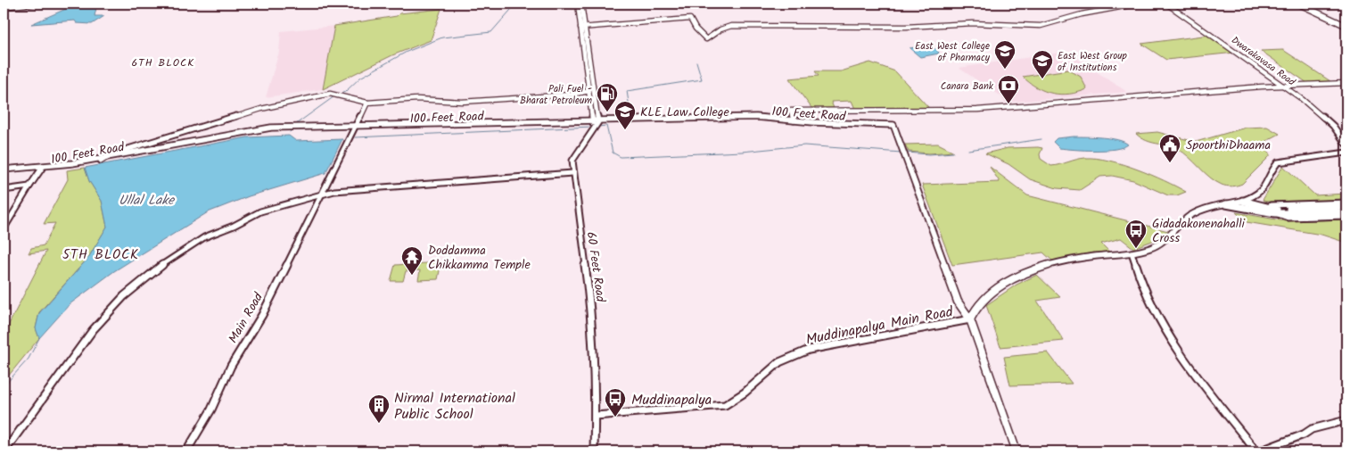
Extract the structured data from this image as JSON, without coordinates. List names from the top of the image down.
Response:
{
  "streets": {
    "main road": ["100 Feet Road"],
    "street": [
      "Dwarakavasa Road",
      "60 Feet Road",
      "Main Road",
      "Muddinapalya Main Road"
    ]
  },
  "crossings": [
    ["100 Feet Road", "60 Feet Road"],
    ["100 Feet Road", "Main Road"],
    ["60 Feet Road", "Muddinapalya Main Road"]
  ],
  "districts": ["6TH BLOCK", "5TH BLOCK"],
  "water": ["Ullal Lake"],
  "places": {
    "school or university": ["East West College of Pharmacy", "East West Group of Institutions", "KLE Law College"],
    "bank": ["Canara Bank"],
    "fuel station": ["Pali Fuel - Bharat Petroleum"],
    "public building": ["SpoorthiDhaama"],
    "bus stop": ["Gidadakonenahalli Cross", "Muddinapalya"],
    "temple": ["Doddamma Chikkamma Temple"],
    "building": ["Nirmal International Public School"]
  }
}
